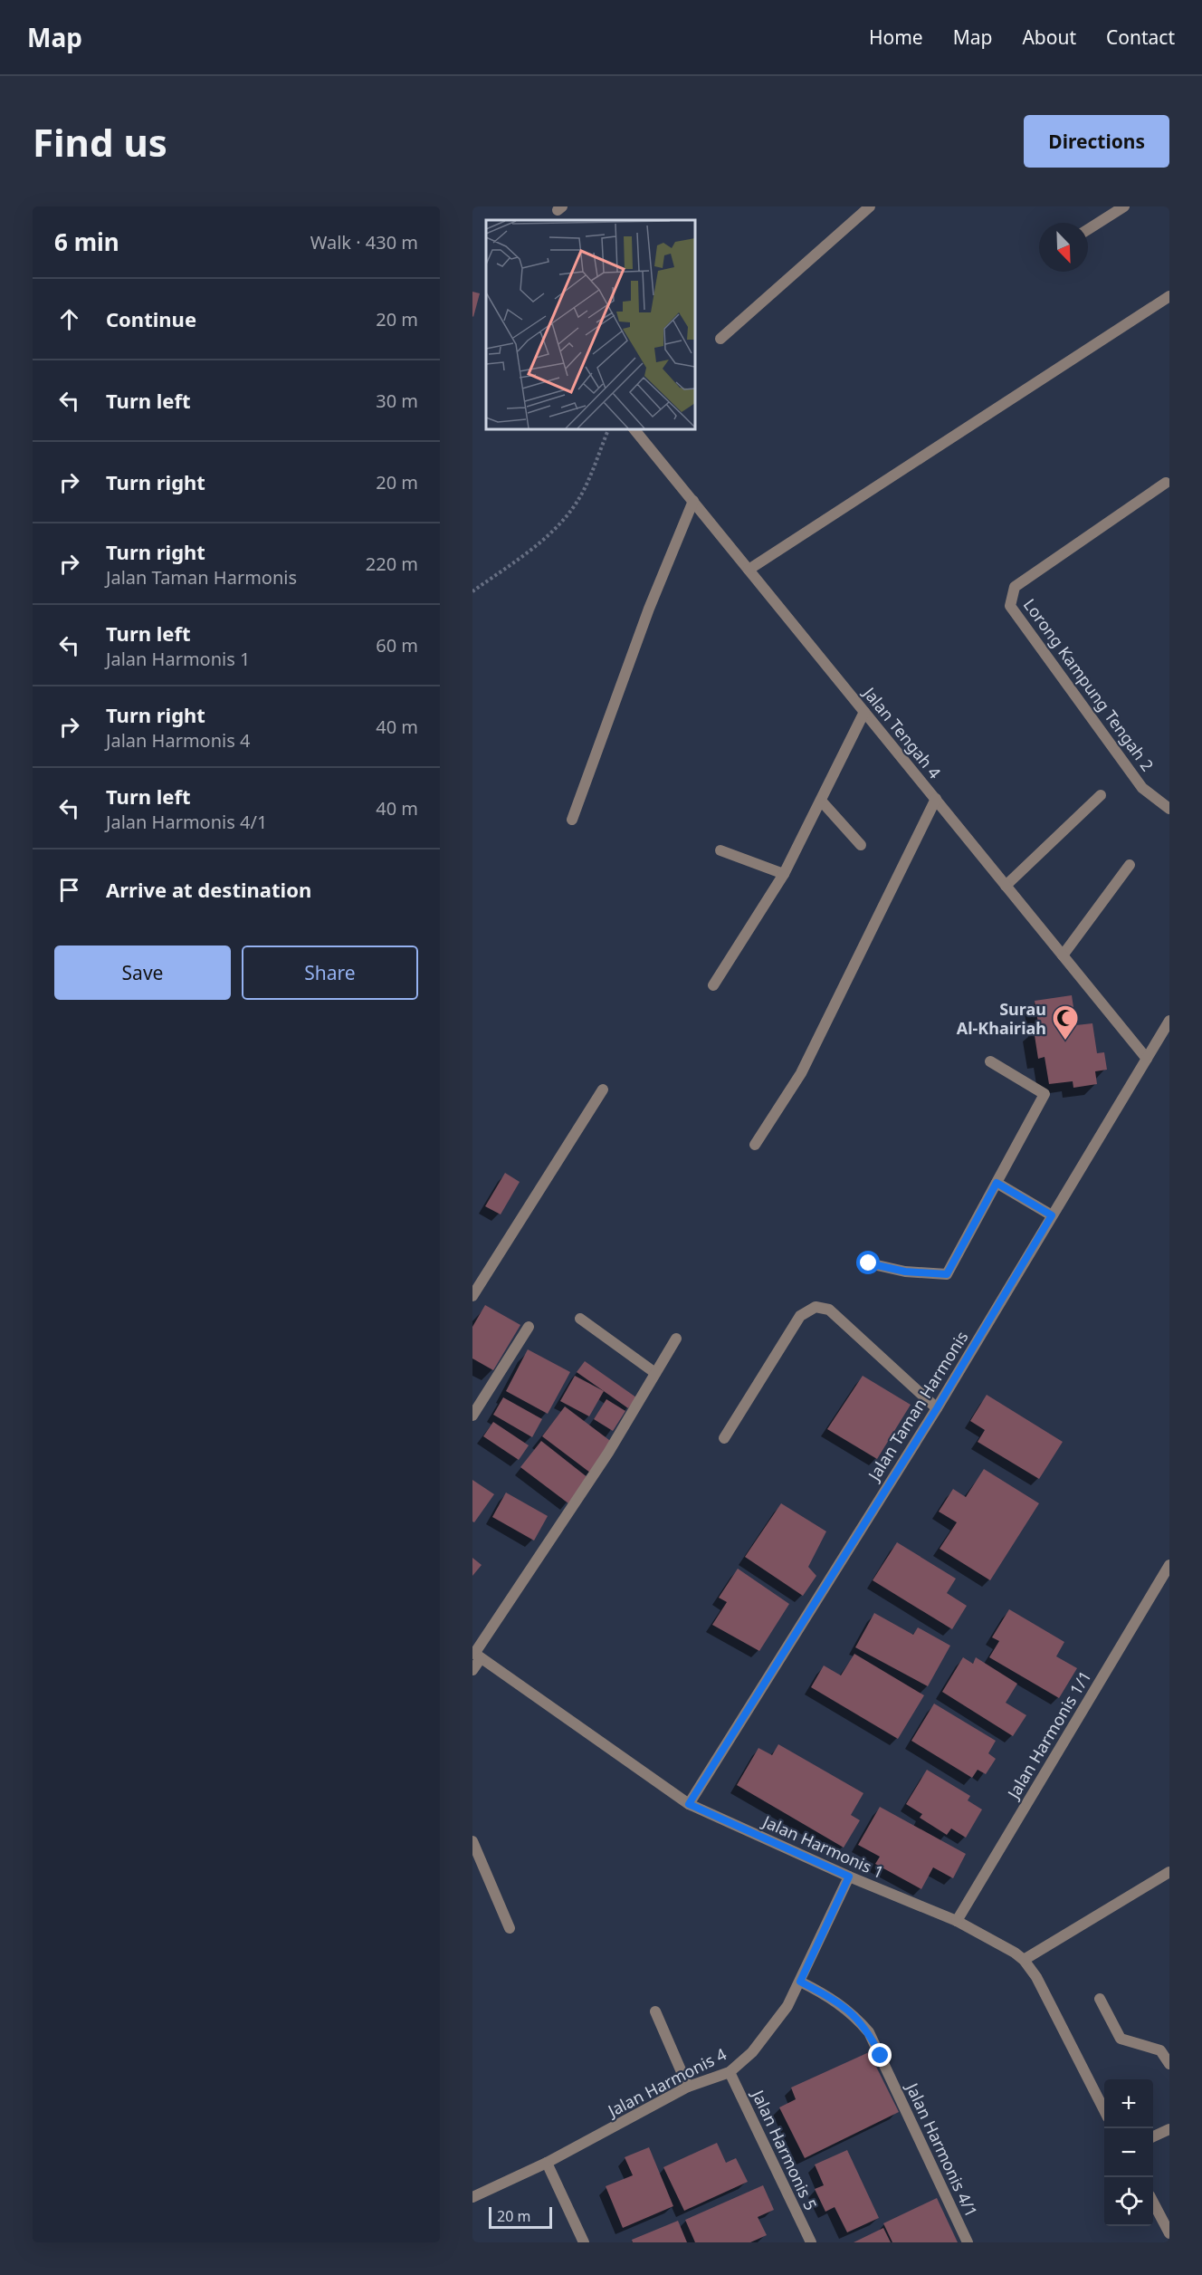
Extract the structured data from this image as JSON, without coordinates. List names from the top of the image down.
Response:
{
  "streets": {
    "street": [
      "Lorong Kampung Tengah 2",
      "Jalan Tengah 4",
      "Jalan Taman Harmonis",
      "Jalan Harmonis 1/1",
      "Jalan Harmonis 1",
      "Jalan Harmonis 4",
      "Jalan Harmonis 5",
      "Jalan Harmonis 4/1"
    ]
  },
  "crossings": [
    ["Jalan Tengah 4", "Jalan Taman Harmonis"],
    ["Jalan Taman Harmonis", "Jalan Harmonis 1"],
    ["Jalan Harmonis 1/1", "Jalan Harmonis 1"],
    ["Jalan Harmonis 1", "Jalan Harmonis 4"],
    ["Jalan Harmonis 4", "Jalan Harmonis 5"],
    ["Jalan Harmonis 4", "Jalan Harmonis 4/1"]
  ],
  "places": {
    "mosque": ["Surau Al-Khairiah"]
  },
  "scale_bar": "20 m",
  "north": "bottom right",
  "page": {
    "header": "Map",
    "nav": [
      "Home",
      "Map",
      "About",
      "Contact"
    ],
    "buttons": [
      "Directions",
      ["Save", "Share"]
    ],
    "title": "Find us",
    "heading": ["6 min", "Walk · 430 m"],
    "list": [
      ["Continue", "20 m"],
      ["Turn left", "30 m"],
      ["Turn right", "20 m"],
      ["Turn right", "Jalan Taman Harmonis", "220 m"],
      ["Turn left", "Jalan Harmonis 1", "60 m"],
      ["Turn right", "Jalan Harmonis 4", "40 m"],
      ["Turn left", "Jalan Harmonis 4/1", "40 m"],
      "Arrive at destination"
    ],
    "map_buttons": ["+", "−"],
    "scale": "20 m"
  }
}
